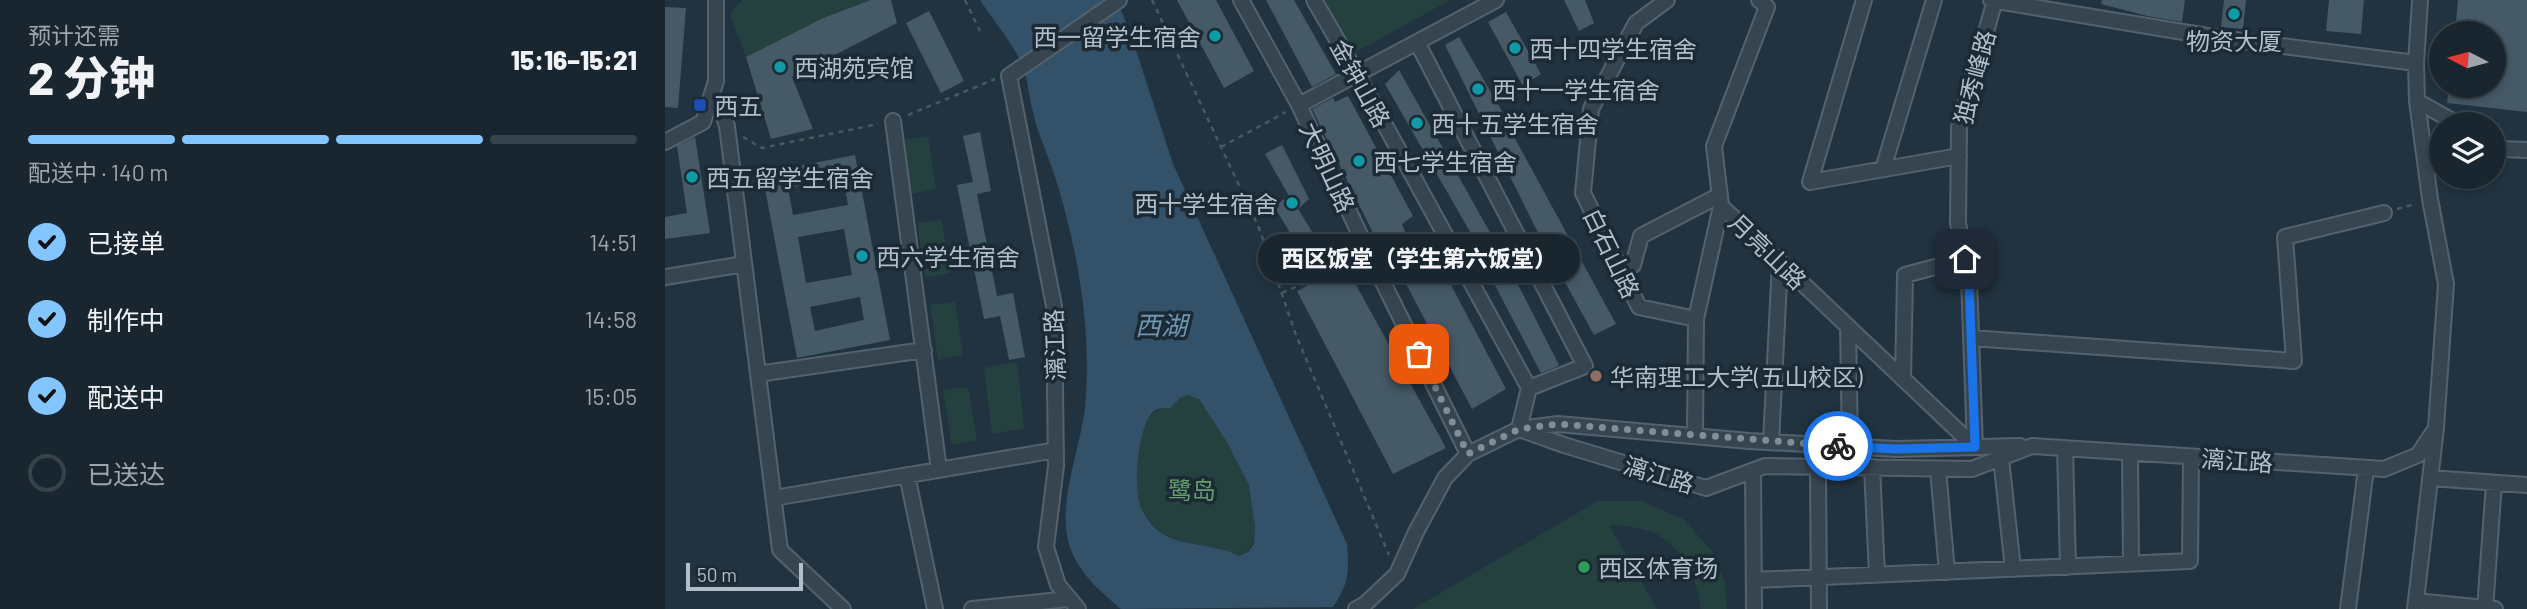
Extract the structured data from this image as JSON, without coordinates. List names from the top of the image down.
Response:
{
  "streets": {
    "street": [
      "独秀峰路",
      "金钟山路",
      "大明山路",
      "月亮山路",
      "白石山路",
      "漓江路"
    ]
  },
  "crossings": [
    ["独秀峰路", "月亮山路"]
  ],
  "water": ["西湖"],
  "parks": ["鹭岛"],
  "places": {
    "other": [
      "物资大厦",
      "西一留学生宿舍",
      "西十四学生宿舍",
      "西湖苑宾馆",
      "西十一学生宿舍",
      "西十五学生宿舍",
      "西七学生宿舍",
      "西五留学生宿舍",
      "西十学生宿舍",
      "西六学生宿舍",
      "西区饭堂（学生第六饭堂）",
      "华南理工大学(五山校区)",
      "西区体育场"
    ],
    "transit": ["西五"]
  },
  "scale_bar": "50 m",
  "north": "left",
  "page": {
    "heading": ["2 分钟", "预计还需", "15:16–15:21"],
    "bar": "配送中 · 140 m",
    "list": [
      ["已接单", "14:51"],
      ["制作中", "14:58"],
      ["配送中", "15:05"],
      "已送达"
    ],
    "bubble": "西区饭堂（学生第六饭堂）",
    "scale": "50 m"
  }
}
